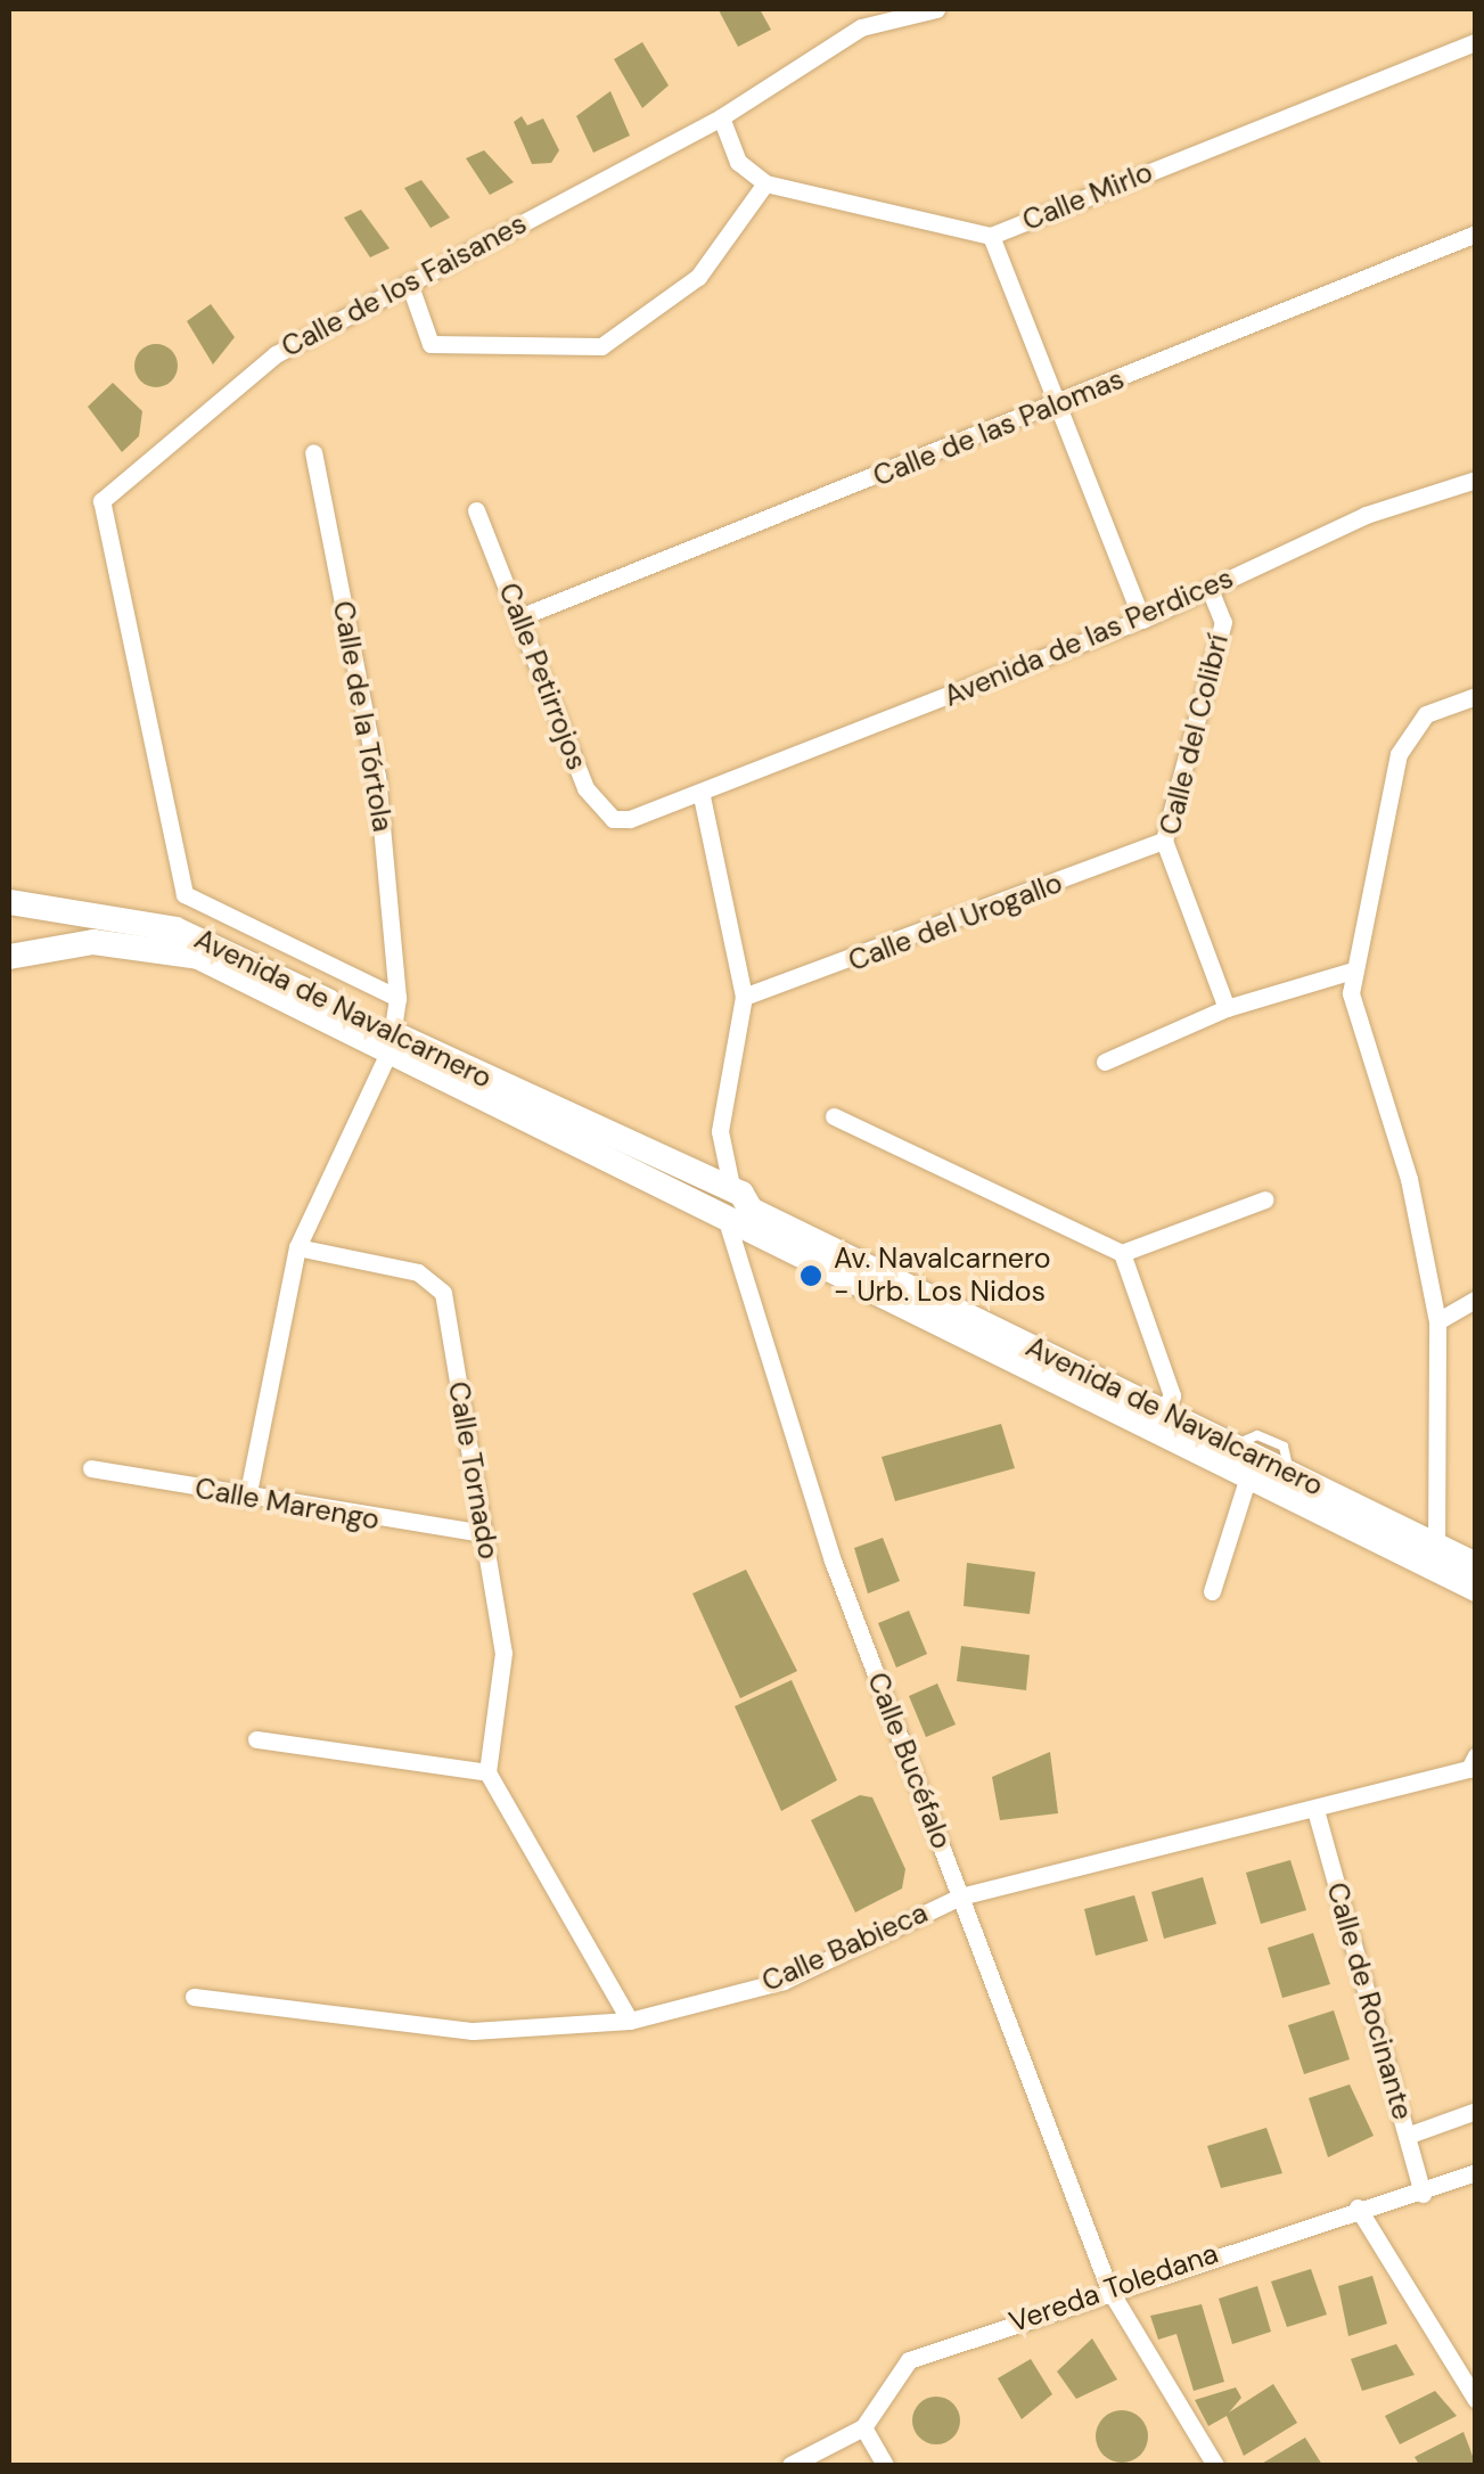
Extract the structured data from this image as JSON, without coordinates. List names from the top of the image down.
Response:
{
  "streets": {
    "street": [
      "Calle Mirlo",
      "Calle de los Faisanes",
      "Calle de las Palomas",
      "Avenida de las Perdices",
      "Calle Petirrojos",
      "Calle de la Tórtola",
      "Calle del Colibrí",
      "Calle del Urogallo",
      "Avenida de Navalcarnero",
      "Calle Tornado",
      "Calle Marengo",
      "Calle Bucéfalo",
      "Calle Babieca",
      "Calle de Rocinante",
      "Vereda Toledana"
    ]
  },
  "crossings": [
    ["Calle de los Faisanes", "Calle de la Tórtola"],
    ["Calle de las Palomas", "Calle Petirrojos"],
    ["Avenida de las Perdices", "Calle Petirrojos"],
    ["Avenida de las Perdices", "Calle del Colibrí"],
    ["Calle de la Tórtola", "Avenida de Navalcarnero"],
    ["Calle de la Tórtola", "Calle Tornado"],
    ["Calle del Colibrí", "Calle del Urogallo"],
    ["Avenida de Navalcarnero", "Calle Bucéfalo"],
    ["Calle Tornado", "Calle Marengo"],
    ["Calle Bucéfalo", "Calle Babieca"],
    ["Calle Bucéfalo", "Vereda Toledana"],
    ["Calle Babieca", "Calle de Rocinante"],
    ["Calle de Rocinante", "Vereda Toledana"]
  ],
  "places": ["Av. Navalcarnero - Urb. Los Nidos"]
}
